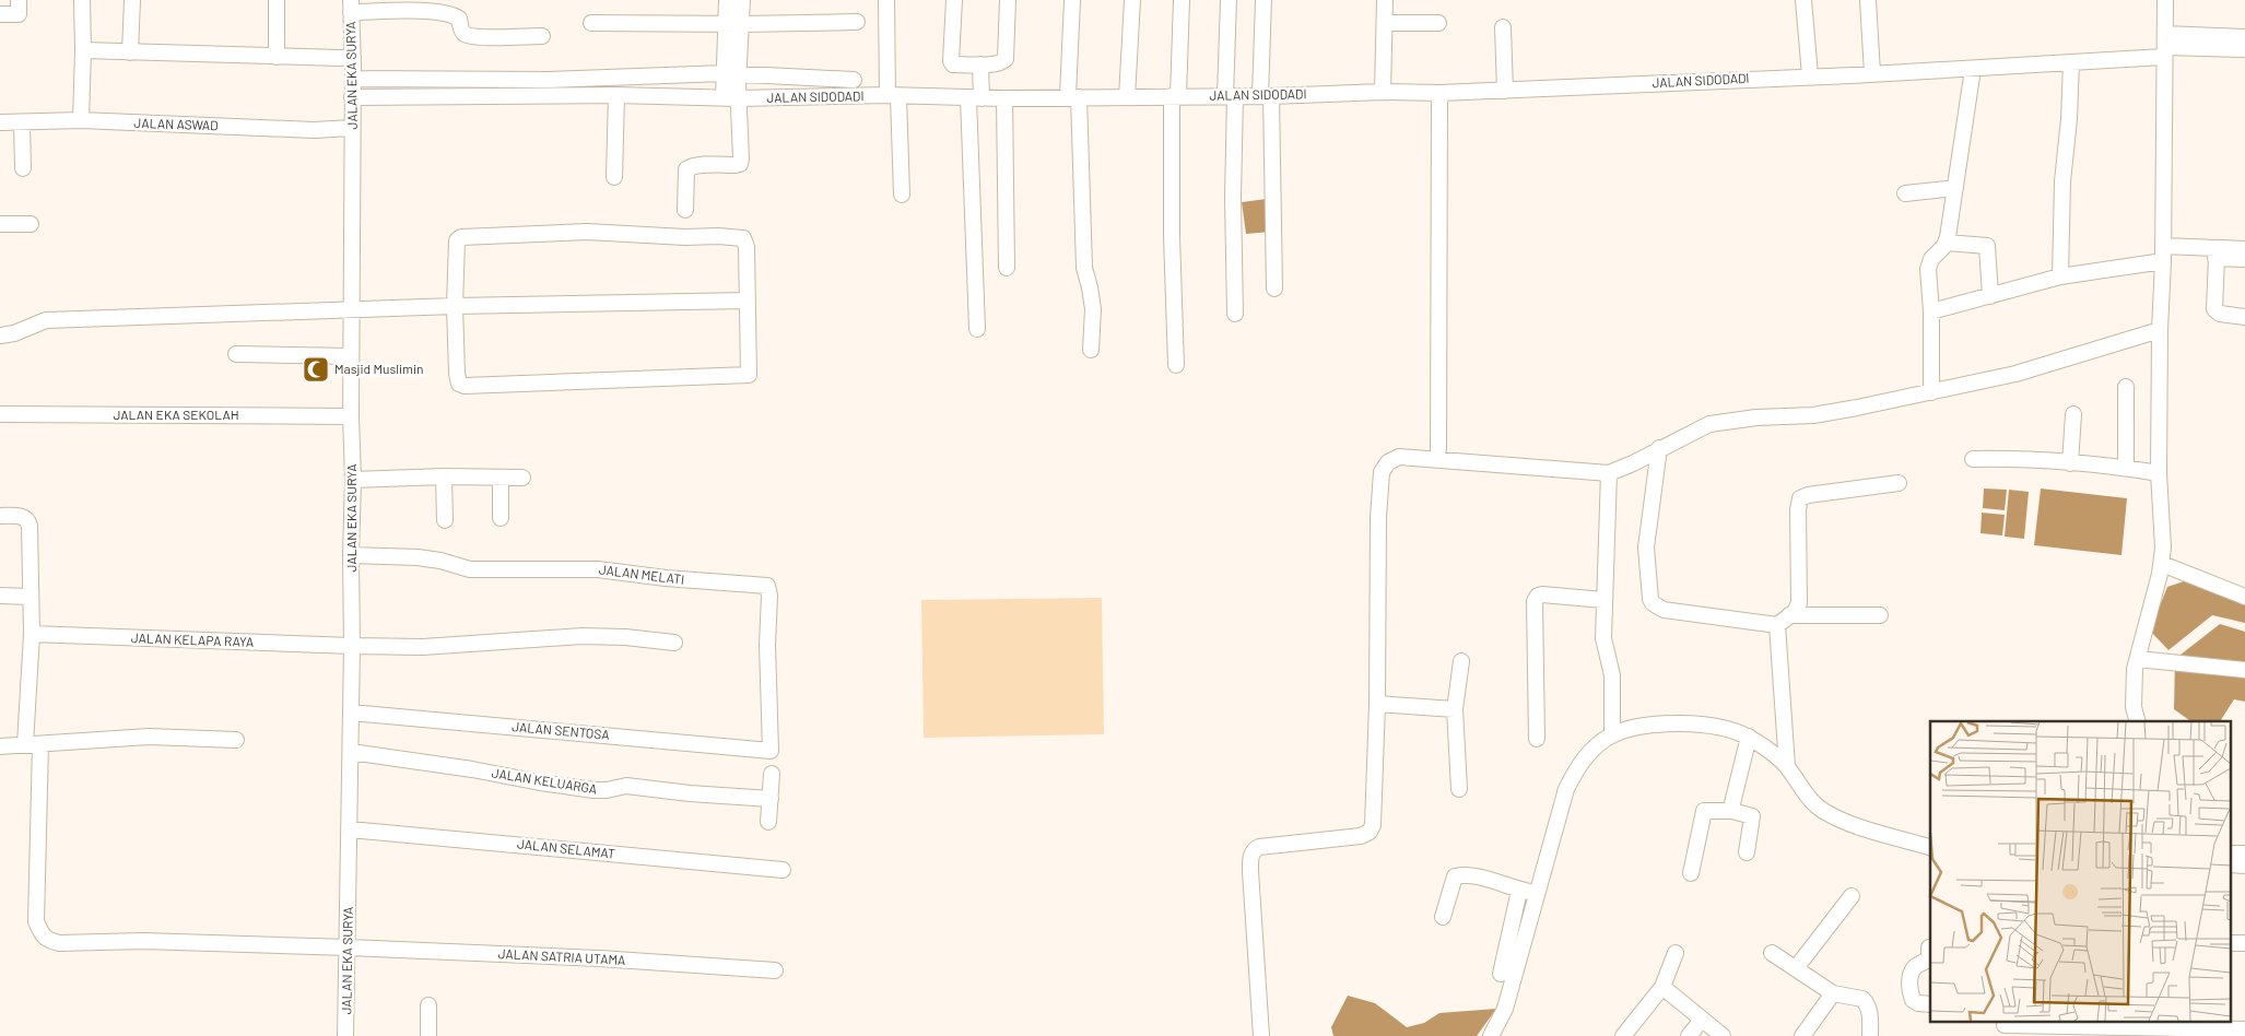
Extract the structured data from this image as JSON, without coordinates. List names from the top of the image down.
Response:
{
  "streets": {
    "street": [
      "JALAN EKA SURYA",
      "JALAN SIDODADI",
      "JALAN ASWAD",
      "JALAN EKA SEKOLAH",
      "JALAN MELATI",
      "JALAN KELAPA RAYA",
      "JALAN SENTOSA",
      "JALAN KELUARGA",
      "JALAN SELAMAT",
      "JALAN SATRIA UTAMA"
    ]
  },
  "crossings": [
    ["JALAN EKA SURYA", "JALAN SIDODADI"],
    ["JALAN EKA SURYA", "JALAN ASWAD"],
    ["JALAN EKA SURYA", "JALAN EKA SEKOLAH"],
    ["JALAN EKA SURYA", "JALAN MELATI"],
    ["JALAN EKA SURYA", "JALAN KELAPA RAYA"],
    ["JALAN EKA SURYA", "JALAN SENTOSA"],
    ["JALAN EKA SURYA", "JALAN KELUARGA"],
    ["JALAN EKA SURYA", "JALAN SELAMAT"],
    ["JALAN EKA SURYA", "JALAN SATRIA UTAMA"],
    ["JALAN MELATI", "JALAN SENTOSA"]
  ],
  "places": {
    "mosque": ["Masjid Muslimin"]
  }
}
